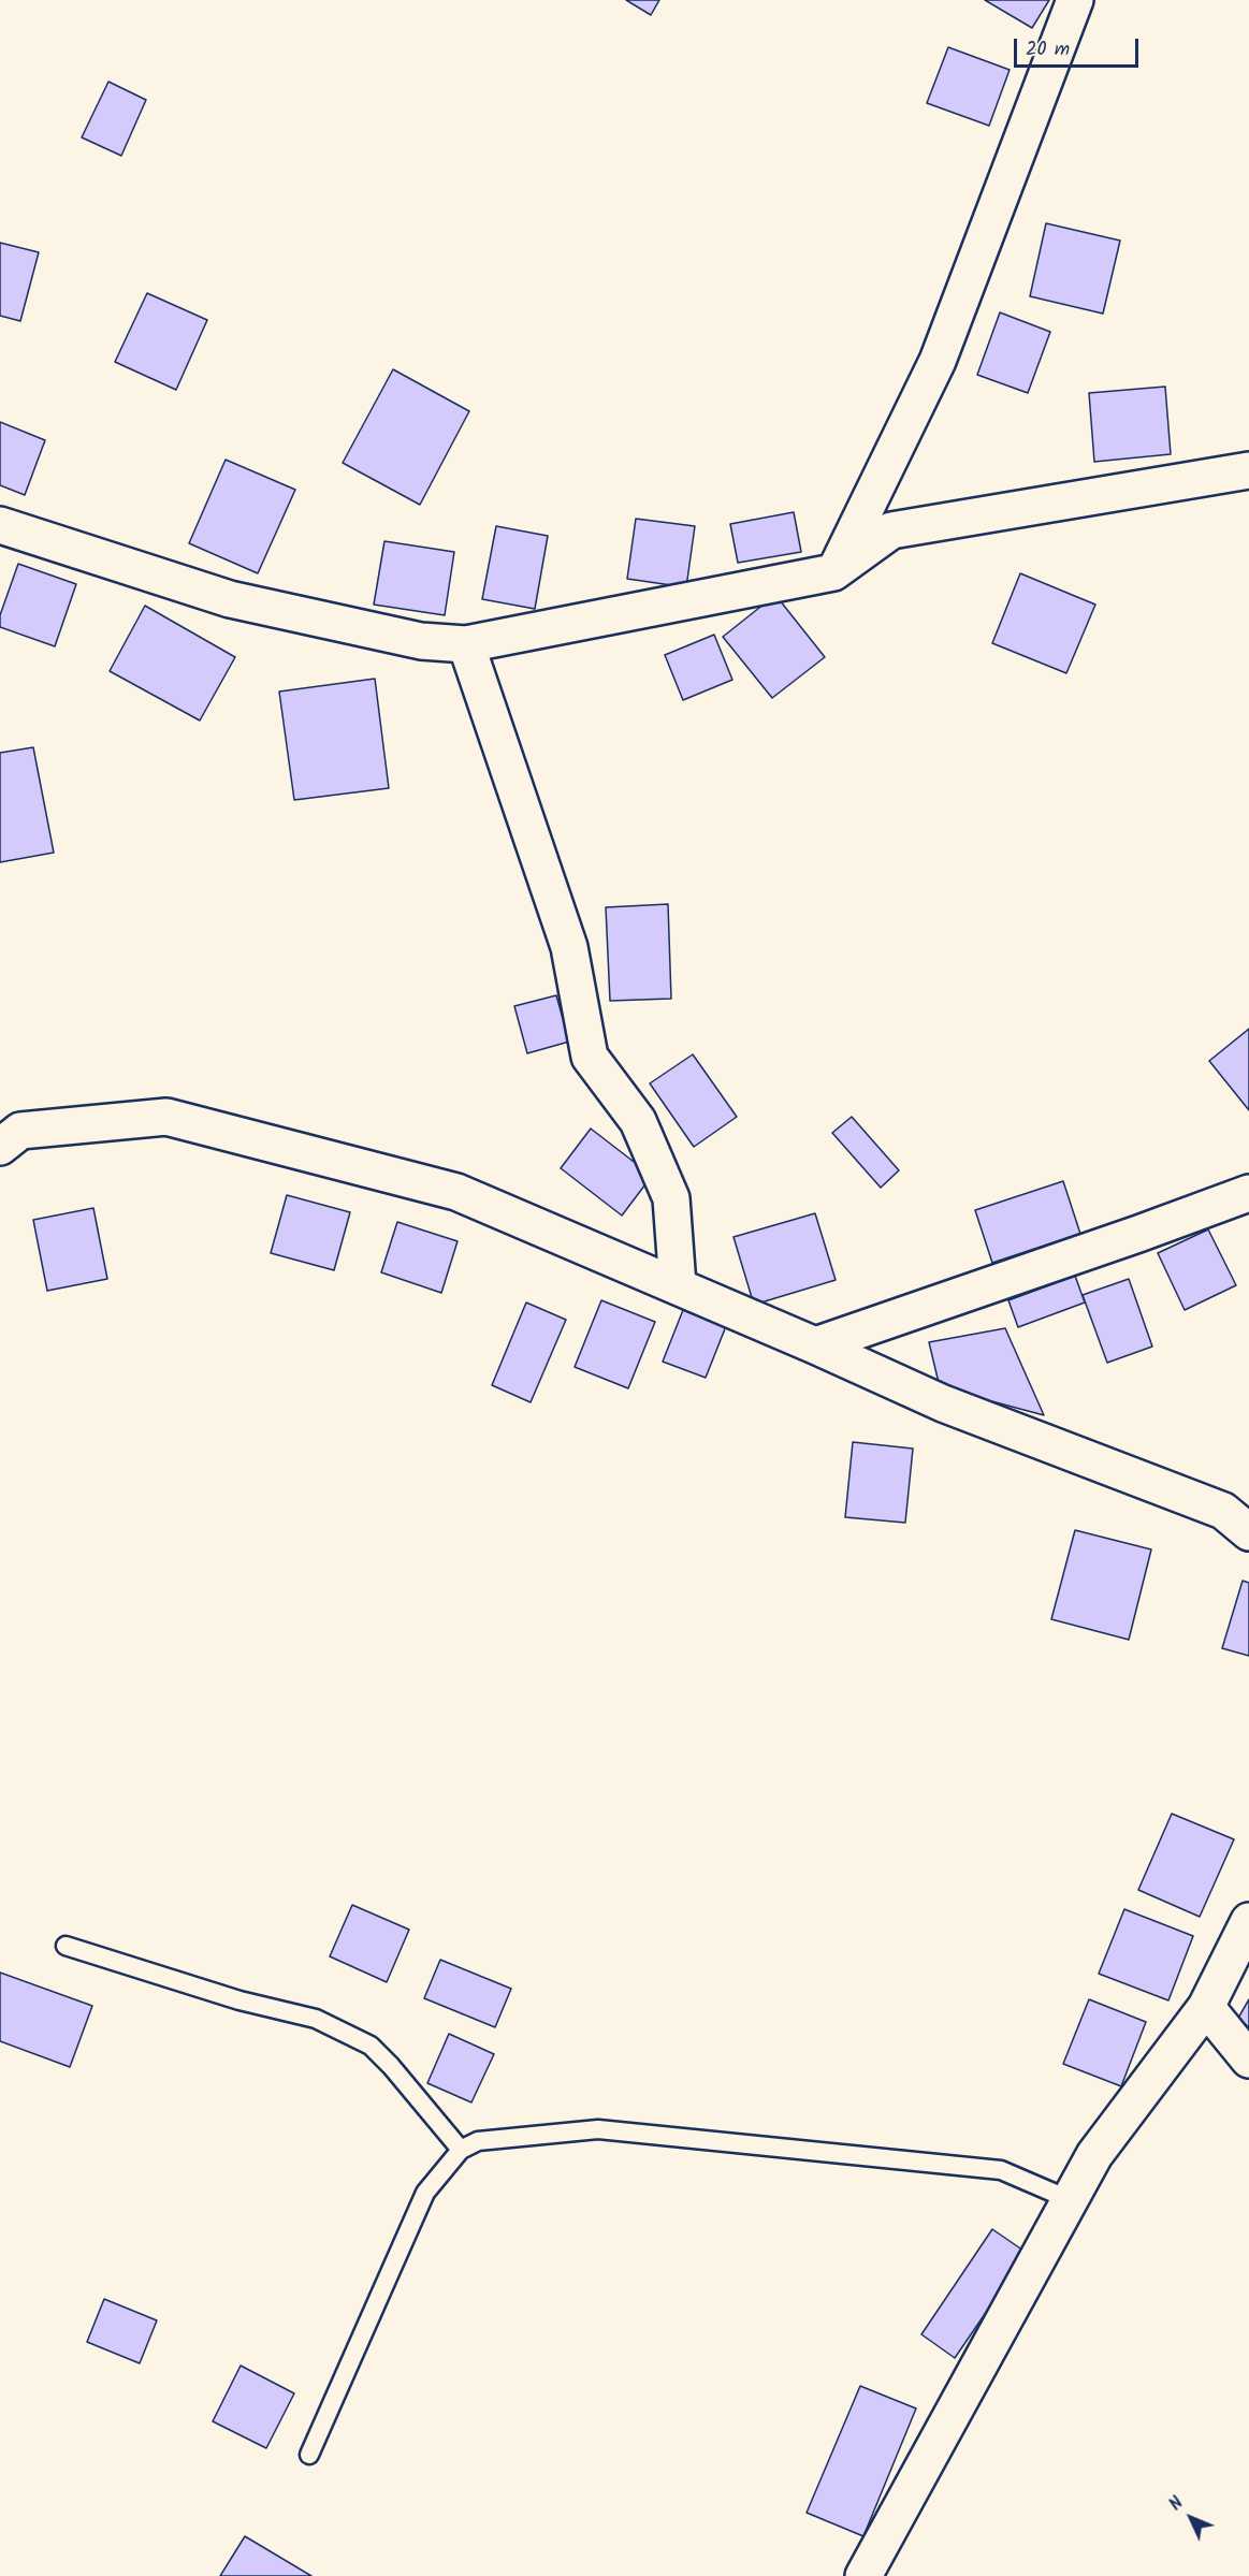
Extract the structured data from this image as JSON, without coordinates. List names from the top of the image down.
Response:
{
  "scale_bar": "20 m",
  "north": "top left"
}
